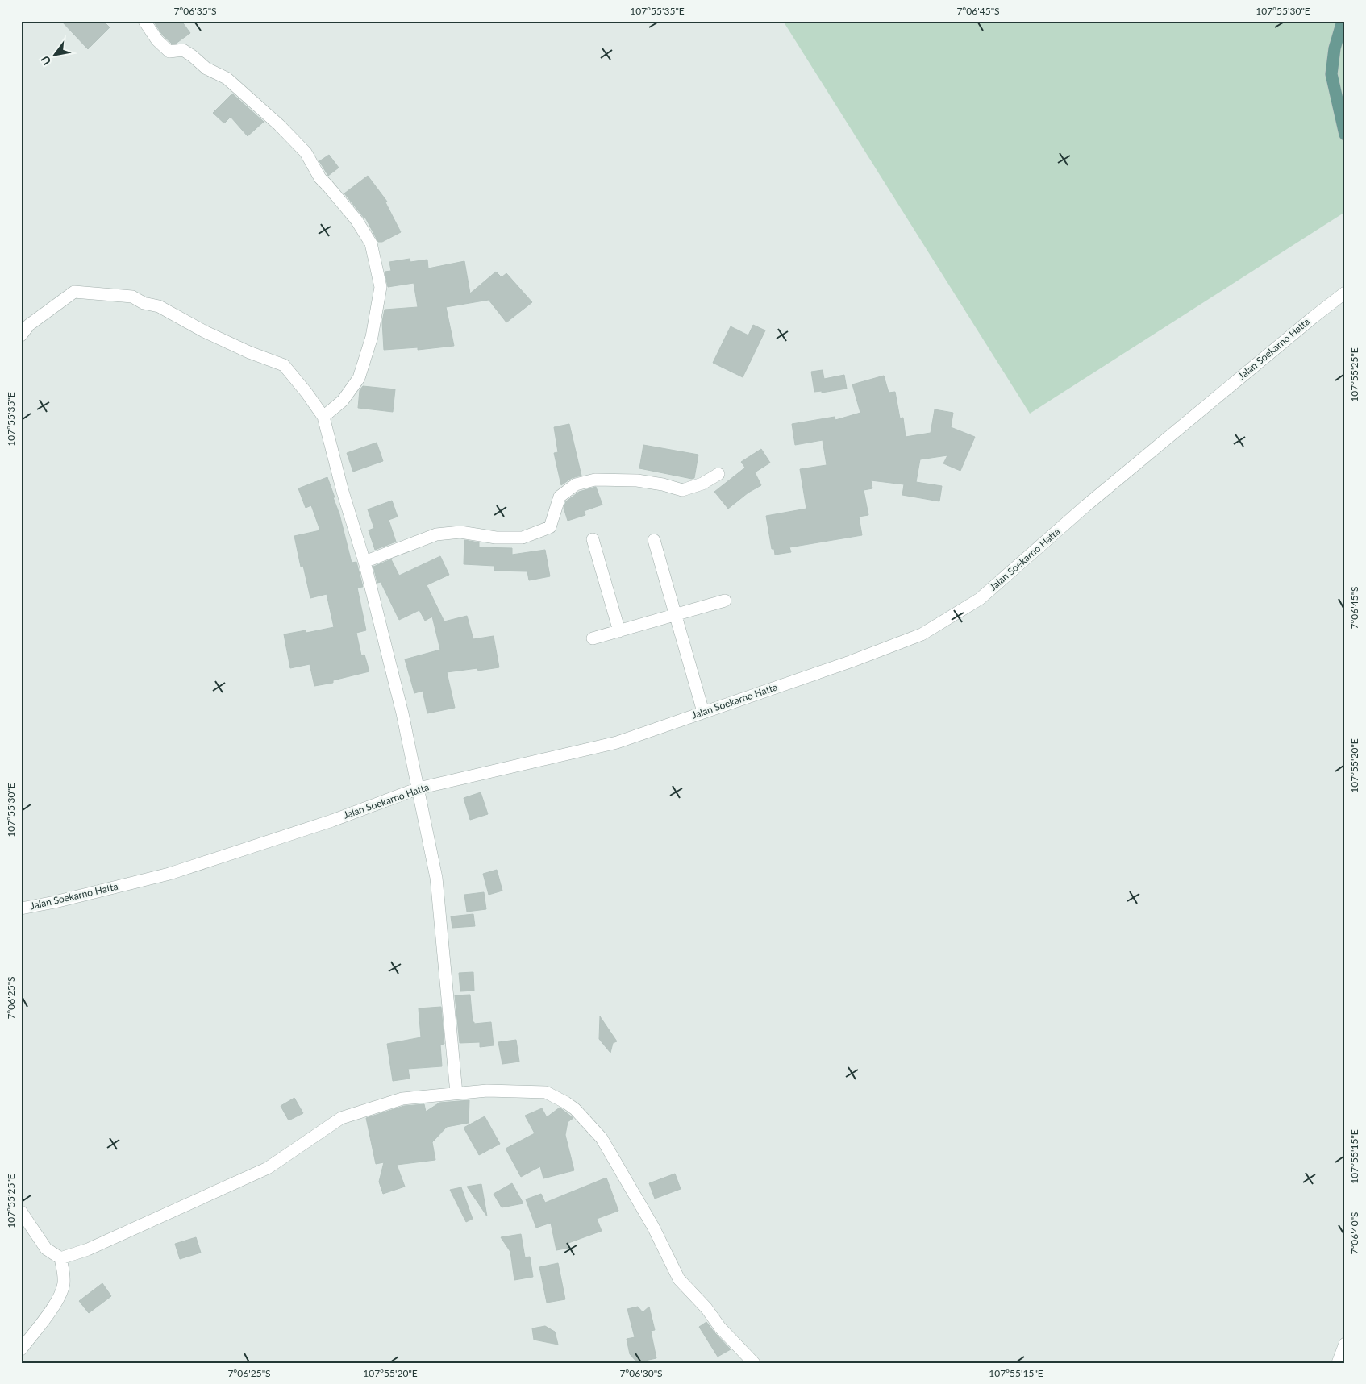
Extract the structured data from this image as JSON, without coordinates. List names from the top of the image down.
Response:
{
  "streets": {
    "street": ["Jalan Soekarno Hatta"]
  },
  "north": "bottom left",
  "coordinates": [
    "7°06'35\"S",
    "107°55'35\"E",
    "7°06'45\"S",
    "107°55'30\"E",
    "107°55'25\"E",
    "107°55'20\"E",
    "7°06'25\"S",
    "107°55'15\"E",
    "7°06'40\"S",
    "7°06'30\"S"
  ]
}
